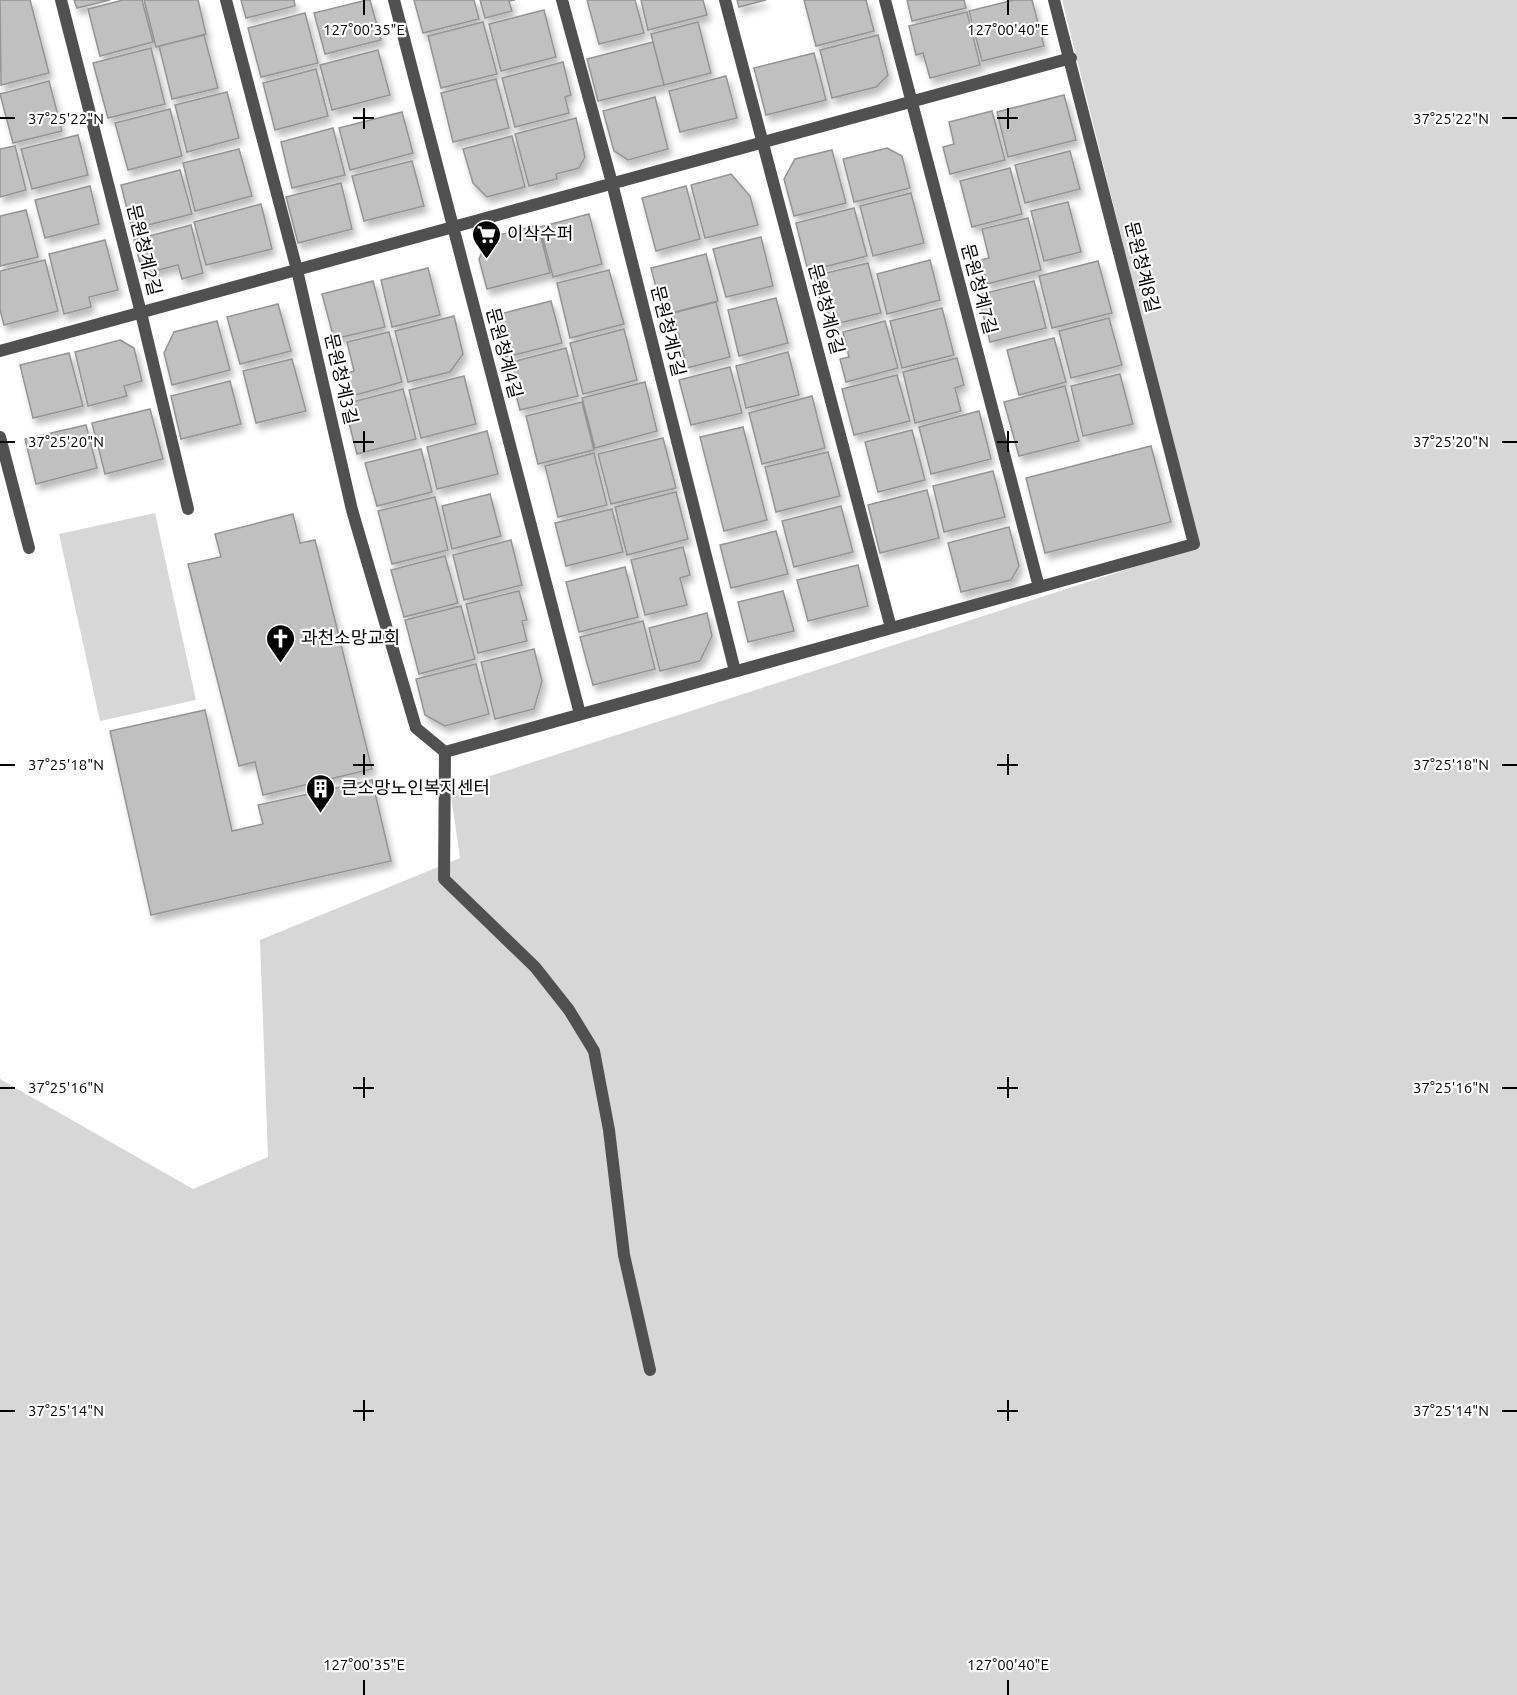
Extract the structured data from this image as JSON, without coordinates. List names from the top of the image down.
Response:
{
  "streets": {
    "street": [
      "문원청계2길",
      "문원청계8길",
      "문원청계7길",
      "문원청계6길",
      "문원청계5길",
      "문원청계4길",
      "문원청계3길"
    ]
  },
  "crossings": [
    ["문원청계8길", "문원청계7길"]
  ],
  "places": {
    "supermarket": ["이삭수퍼"],
    "church": ["과천소망교회"],
    "building": ["큰소망노인복지센터"]
  },
  "coordinates": [
    "127°00'35\"E",
    "127°00'40\"E",
    "37°25'22\"N",
    "37°25'20\"N",
    "37°25'18\"N",
    "37°25'16\"N",
    "37°25'14\"N"
  ]
}
